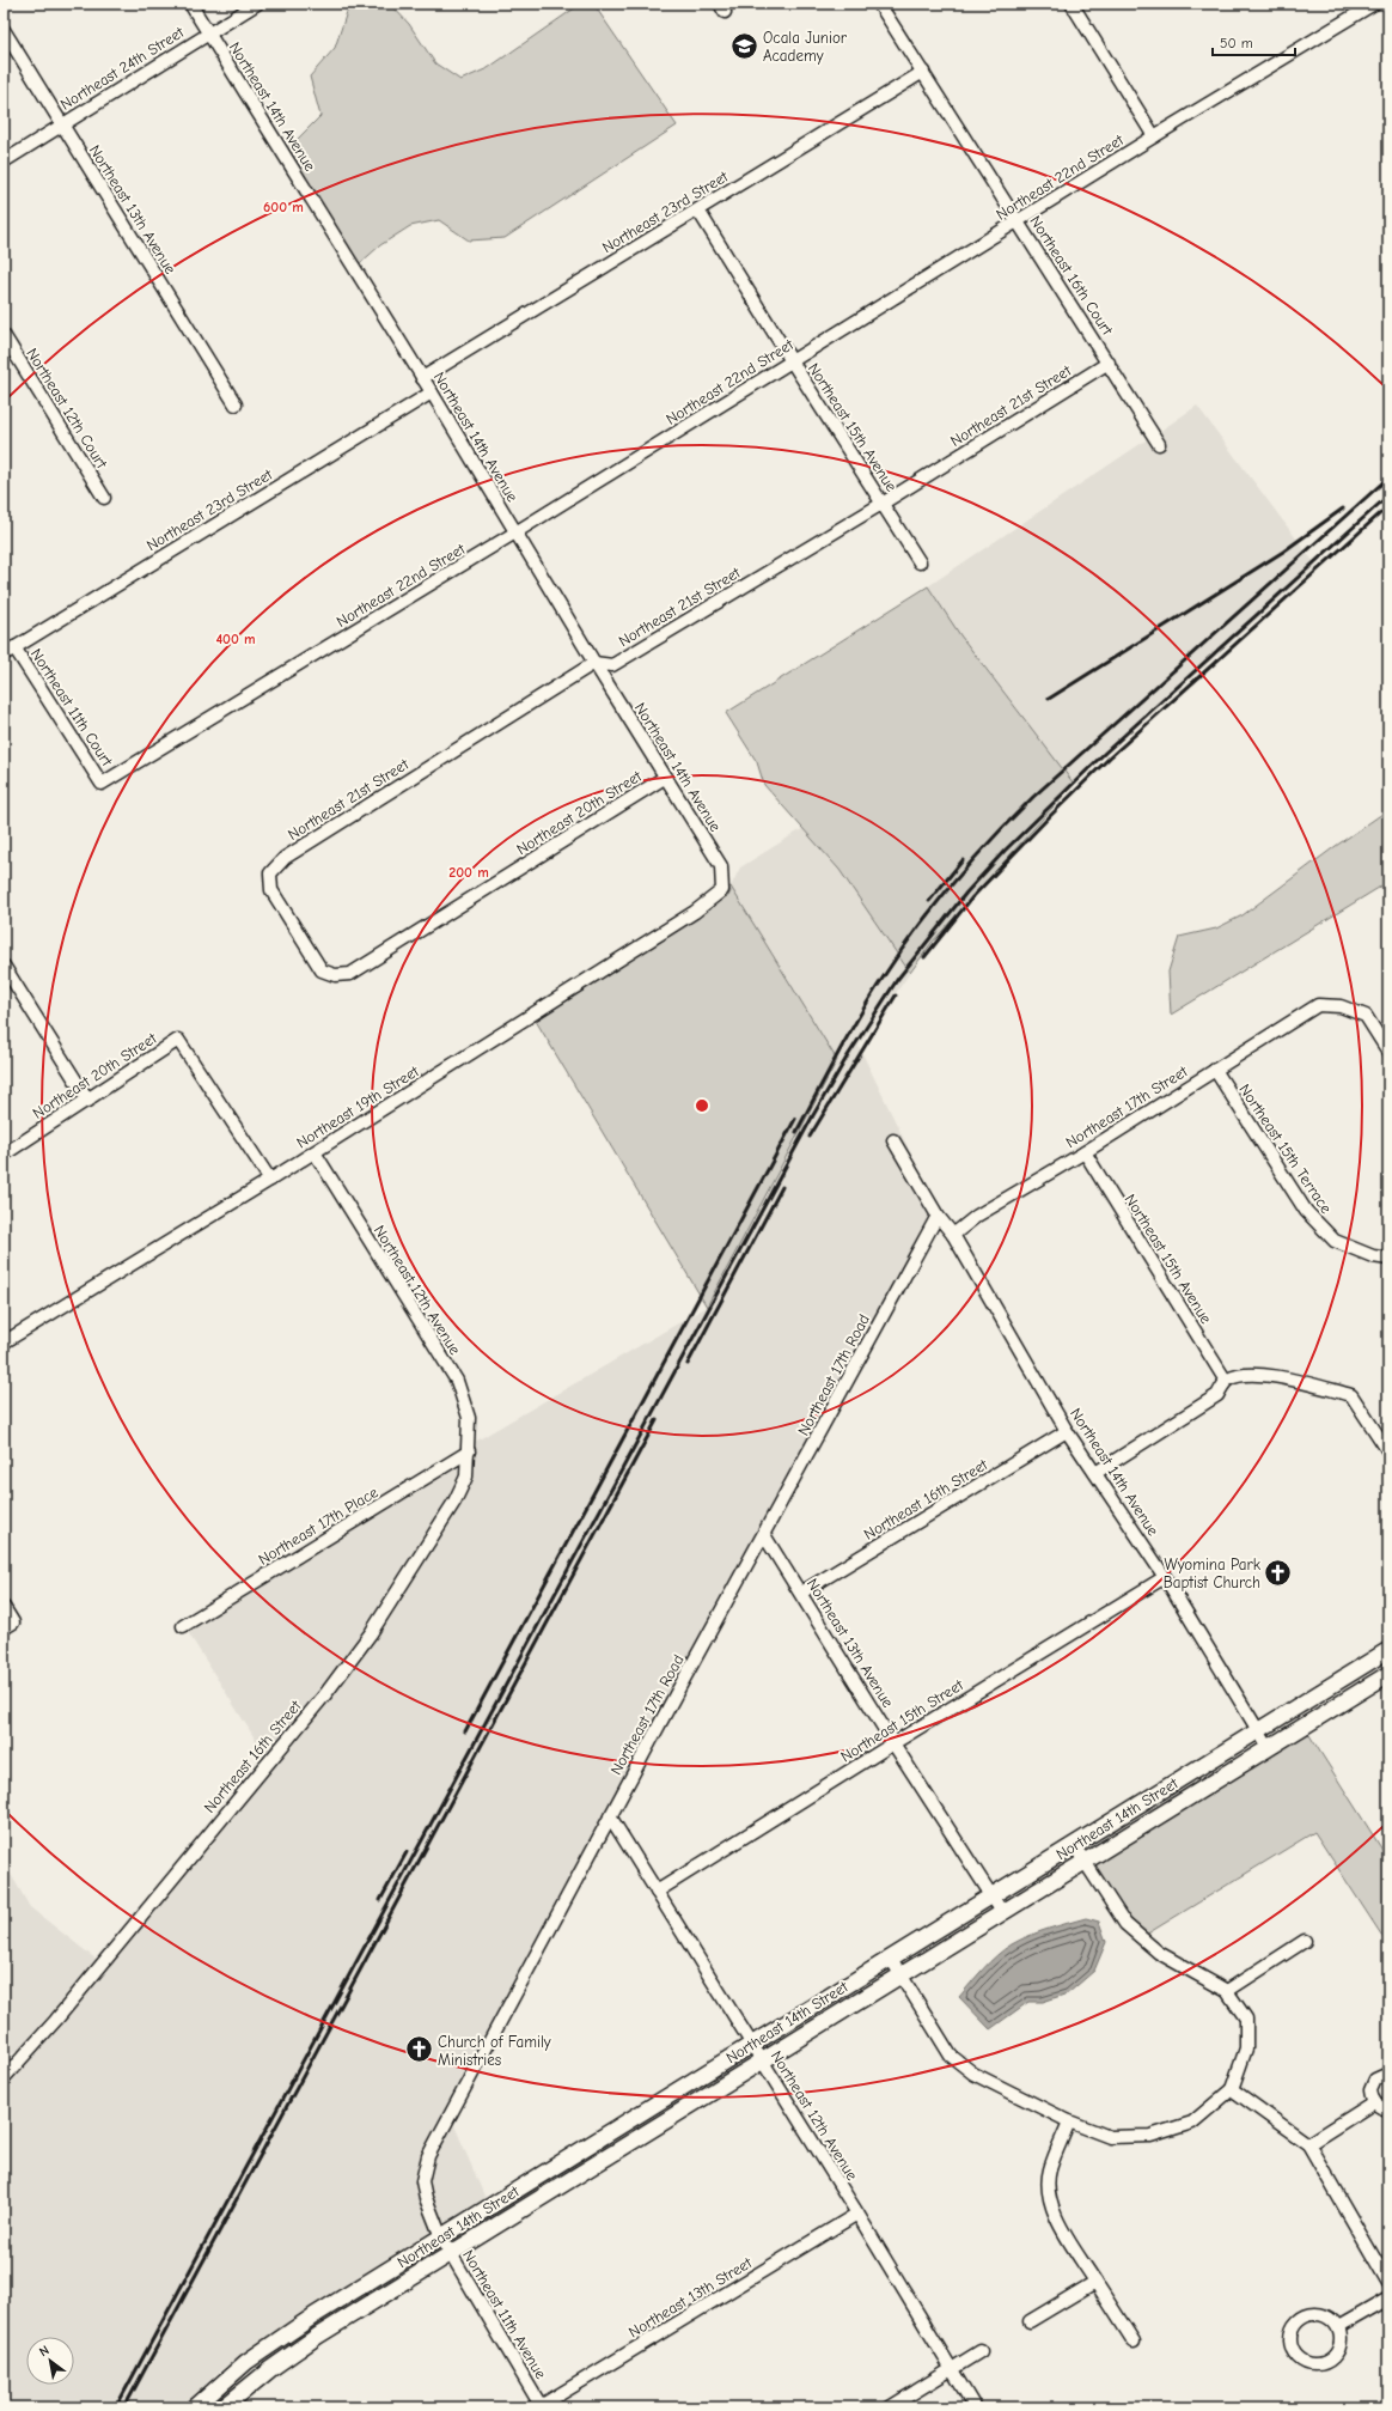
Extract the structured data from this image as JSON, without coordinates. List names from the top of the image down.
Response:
{
  "streets": {
    "main road": ["Northeast 14th Street"],
    "street": [
      "Northeast 24th Street",
      "Northeast 14th Avenue",
      "Northeast 22nd Street",
      "Northeast 13th Avenue",
      "Northeast 23rd Street",
      "Northeast 16th Court",
      "Northeast 21st Street",
      "Northeast 12th Court",
      "Northeast 15th Avenue",
      "Northeast 11th Court",
      "Northeast 20th Street",
      "Northeast 19th Street",
      "Northeast 17th Street",
      "Northeast 15th Terrace",
      "Northeast 12th Avenue",
      "Northeast 17th Road",
      "Northeast 16th Street",
      "Northeast 17th Place",
      "Northeast 15th Street",
      "Northeast 13th Street",
      "Northeast 11th Avenue"
    ]
  },
  "crossings": [
    ["Northeast 24th Street", "Northeast 14th Avenue"],
    ["Northeast 24th Street", "Northeast 13th Avenue"],
    ["Northeast 14th Avenue", "Northeast 22nd Street"],
    ["Northeast 14th Avenue", "Northeast 23rd Street"],
    ["Northeast 14th Avenue", "Northeast 21st Street"],
    ["Northeast 14th Avenue", "Northeast 20th Street"],
    ["Northeast 14th Avenue", "Northeast 19th Street"],
    ["Northeast 14th Avenue", "Northeast 17th Street"],
    ["Northeast 14th Avenue", "Northeast 16th Street"],
    ["Northeast 14th Avenue", "Northeast 15th Street"],
    ["Northeast 14th Avenue", "Northeast 14th Street"],
    ["Northeast 22nd Street", "Northeast 16th Court"],
    ["Northeast 22nd Street", "Northeast 15th Avenue"],
    ["Northeast 22nd Street", "Northeast 11th Court"],
    ["Northeast 13th Avenue", "Northeast 17th Road"],
    ["Northeast 13th Avenue", "Northeast 16th Street"],
    ["Northeast 13th Avenue", "Northeast 15th Street"],
    ["Northeast 13th Avenue", "Northeast 14th Street"],
    ["Northeast 23rd Street", "Northeast 16th Court"],
    ["Northeast 23rd Street", "Northeast 15th Avenue"],
    ["Northeast 23rd Street", "Northeast 11th Court"],
    ["Northeast 16th Court", "Northeast 21st Street"],
    ["Northeast 21st Street", "Northeast 15th Avenue"],
    ["Northeast 21st Street", "Northeast 20th Street"],
    ["Northeast 15th Avenue", "Northeast 17th Street"],
    ["Northeast 20th Street", "Northeast 19th Street"],
    ["Northeast 19th Street", "Northeast 12th Avenue"],
    ["Northeast 17th Street", "Northeast 15th Terrace"],
    ["Northeast 12th Avenue", "Northeast 17th Road"],
    ["Northeast 12th Avenue", "Northeast 16th Street"],
    ["Northeast 12th Avenue", "Northeast 17th Place"],
    ["Northeast 12th Avenue", "Northeast 15th Street"],
    ["Northeast 12th Avenue", "Northeast 14th Street"],
    ["Northeast 12th Avenue", "Northeast 13th Street"],
    ["Northeast 17th Road", "Northeast 14th Street"],
    ["Northeast 17th Road", "Northeast 11th Avenue"],
    ["Northeast 16th Street", "Northeast 17th Place"],
    ["Northeast 14th Street", "Northeast 11th Avenue"],
    ["Northeast 13th Street", "Northeast 11th Avenue"]
  ],
  "places": {
    "school or university": ["Ocala Junior Academy"],
    "church": ["Wyomina Park Baptist Church", "Church of Family Ministries"]
  },
  "scale_bar": "50 m",
  "north": "top left",
  "rings": ["600 m", "400 m", "200 m"]
}
